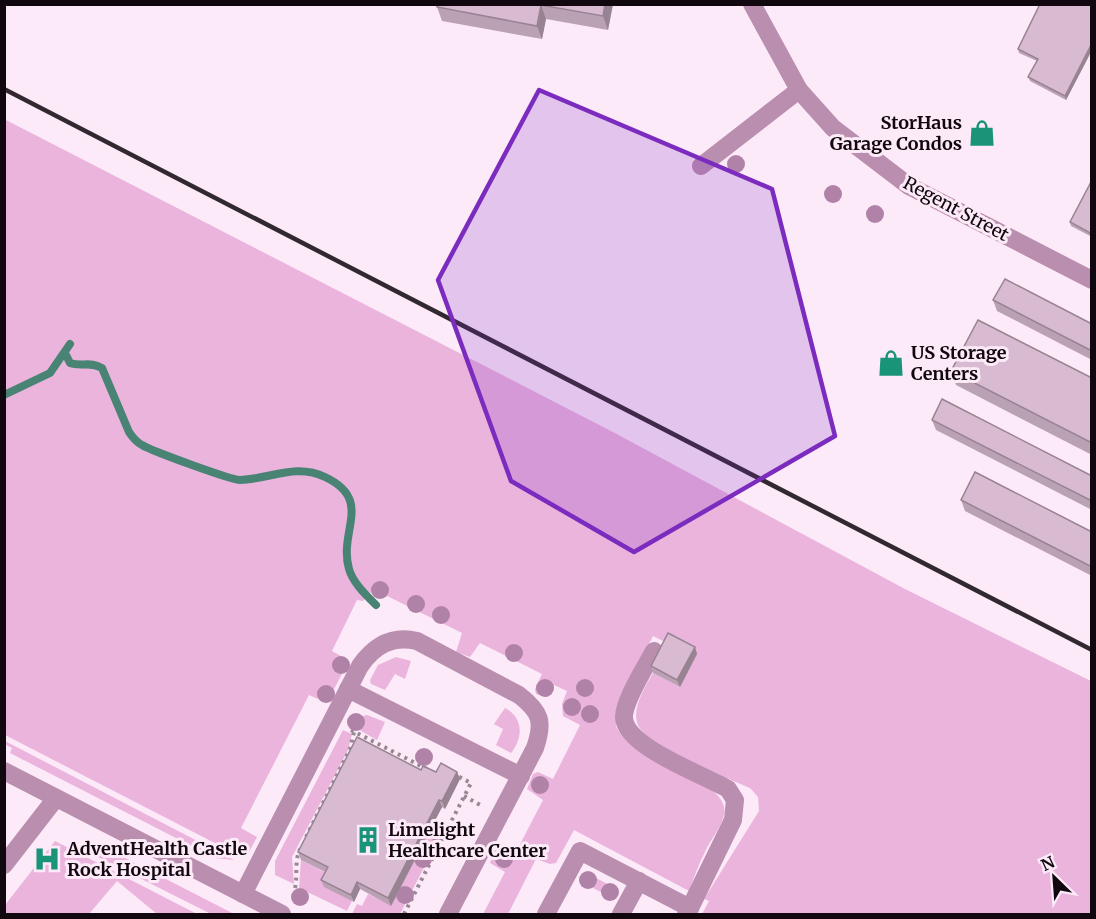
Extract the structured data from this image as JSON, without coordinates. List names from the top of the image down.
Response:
{
  "streets": {
    "street": ["Regent Street"]
  },
  "places": {
    "shop": ["StorHaus Garage Condos", "US Storage Centers"],
    "building": ["Limelight Healthcare Center"],
    "hospital": ["AdventHealth Castle Rock Hospital"]
  },
  "north": "top left"
}
